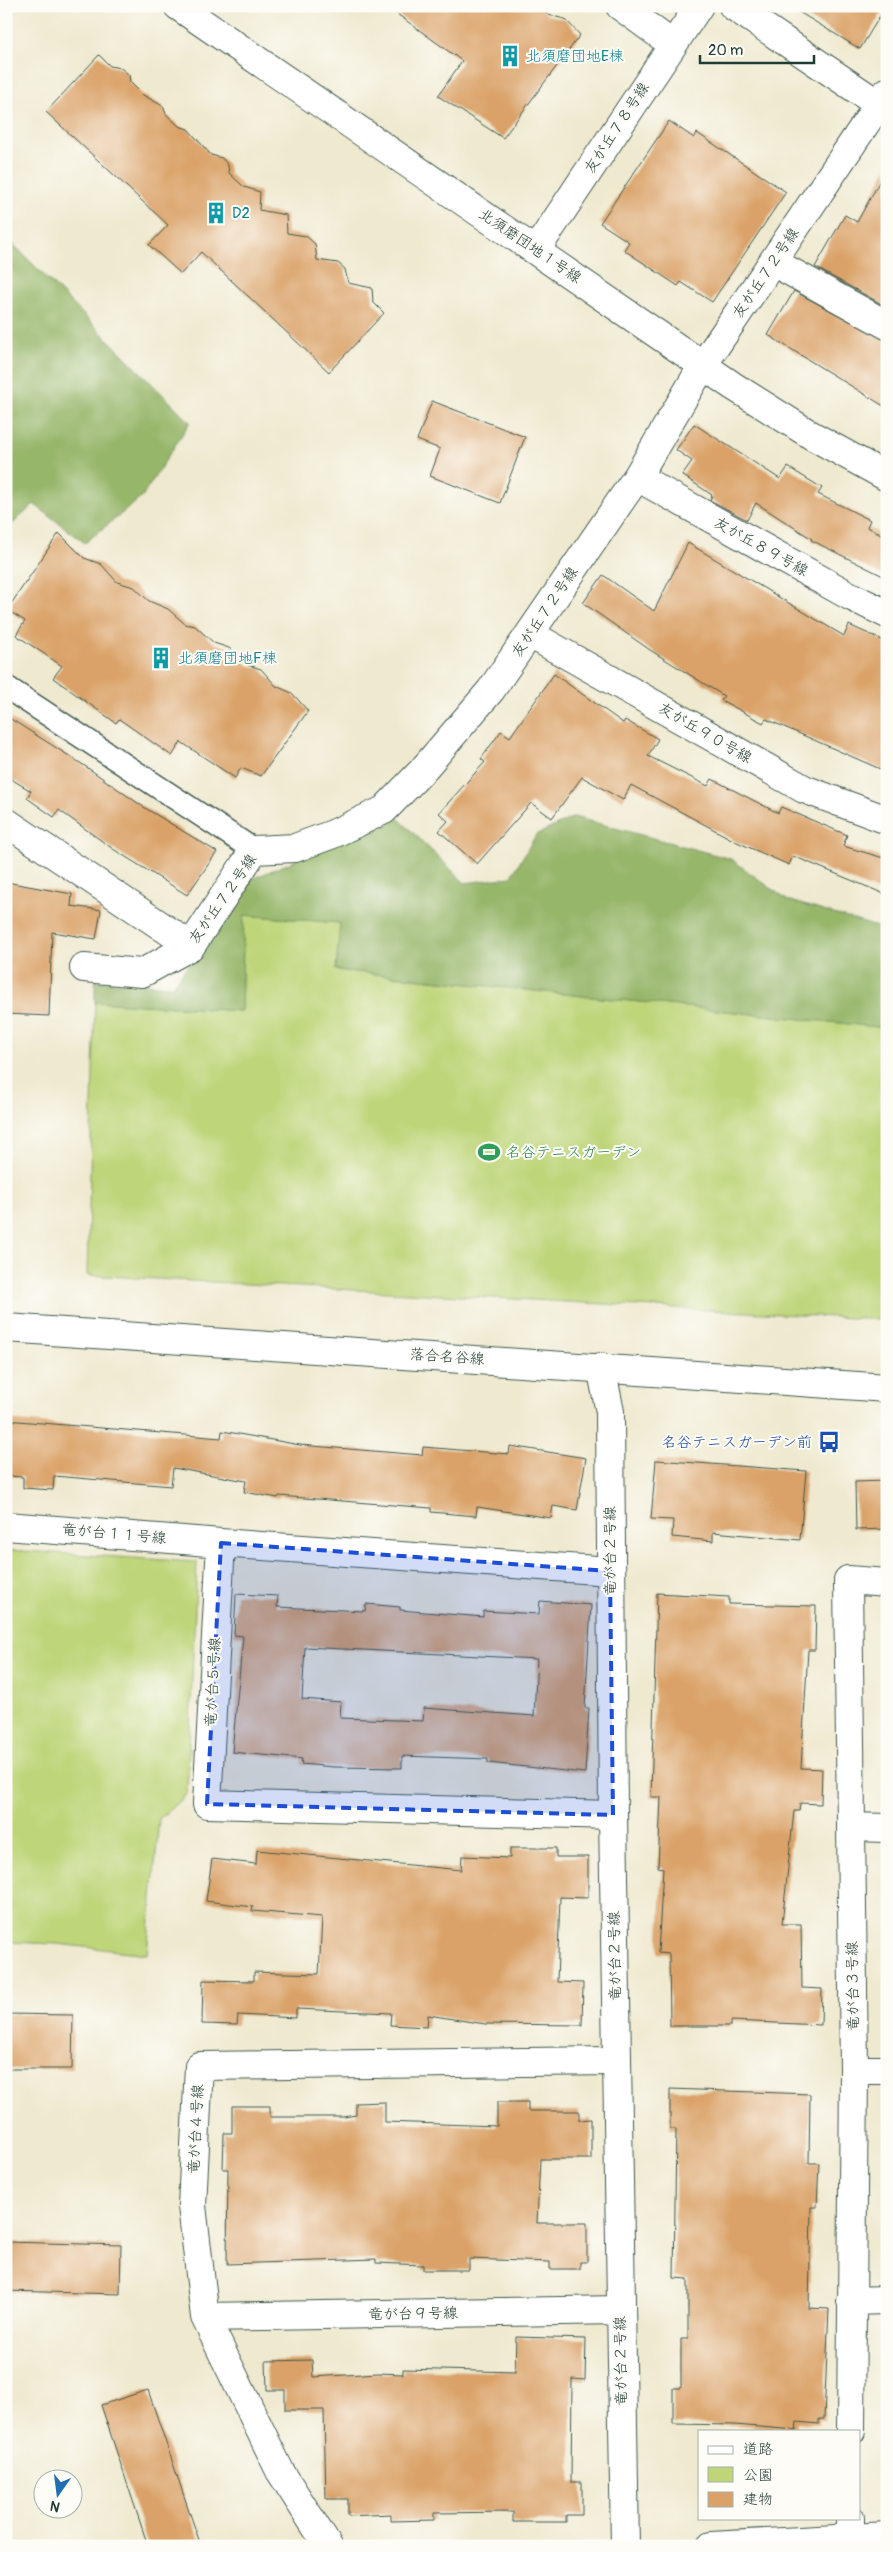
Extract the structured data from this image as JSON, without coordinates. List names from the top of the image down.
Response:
{
  "streets": {
    "street": [
      "友が丘７８号線",
      "北須磨団地１号線",
      "友が丘７２号線",
      "友が丘８９号線",
      "友が丘９０号線",
      "落合名谷線",
      "竜が台１１号線",
      "竜が台２号線",
      "竜が台５号線",
      "竜が台３号線",
      "竜が台４号線",
      "竜が台９号線"
    ]
  },
  "crossings": [
    ["友が丘７８号線", "北須磨団地１号線"],
    ["北須磨団地１号線", "友が丘７２号線"],
    ["友が丘７２号線", "友が丘８９号線"],
    ["友が丘７２号線", "友が丘９０号線"],
    ["落合名谷線", "竜が台２号線"],
    ["竜が台１１号線", "竜が台５号線"],
    ["竜が台２号線", "竜が台５号線"],
    ["竜が台２号線", "竜が台４号線"],
    ["竜が台２号線", "竜が台９号線"],
    ["竜が台４号線", "竜が台９号線"]
  ],
  "places": {
    "building": ["北須磨団地E棟", "D2", "北須磨団地F棟"],
    "sports": ["名谷テニスガーデン"],
    "bus stop": ["名谷テニスガーデン前"]
  },
  "legend": ["道路", "公園", "建物"],
  "scale_bar": "20 m",
  "north": "bottom"
}
